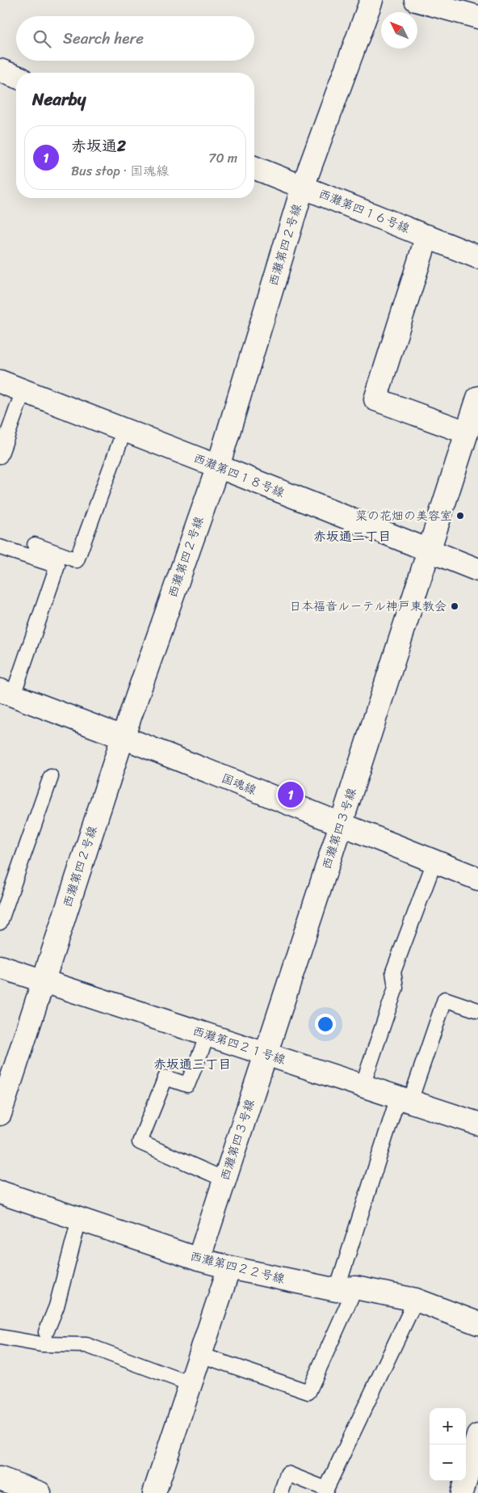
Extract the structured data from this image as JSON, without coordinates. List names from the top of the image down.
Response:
{
  "streets": {
    "street": [
      "西灘第四１６号線",
      "西灘第四２号線",
      "西灘第四１８号線",
      "国魂線",
      "西灘第四３号線",
      "西灘第四２１号線",
      "西灘第四２２号線"
    ]
  },
  "crossings": [
    ["西灘第四１６号線", "西灘第四２号線"],
    ["西灘第四２号線", "西灘第四１８号線"],
    ["西灘第四２号線", "国魂線"],
    ["西灘第四２号線", "西灘第四２１号線"],
    ["西灘第四１８号線", "西灘第四３号線"],
    ["国魂線", "西灘第四３号線"],
    ["西灘第四３号線", "西灘第四２１号線"],
    ["西灘第四３号線", "西灘第四２２号線"]
  ],
  "districts": ["赤坂通二丁目", "赤坂通三丁目"],
  "places": ["菜の花畑の美容室", "日本福音ルーテル神戸東教会"],
  "north": "top left",
  "page": {
    "search": "Search here",
    "heading": "Nearby",
    "list": [
      {
        "mark": "1",
        "name": "赤坂通2",
        "note": "Bus stop · 国魂線",
        "value": "70 m"
      }
    ],
    "pins": "1",
    "map_buttons": ["+", "−"]
  }
}
